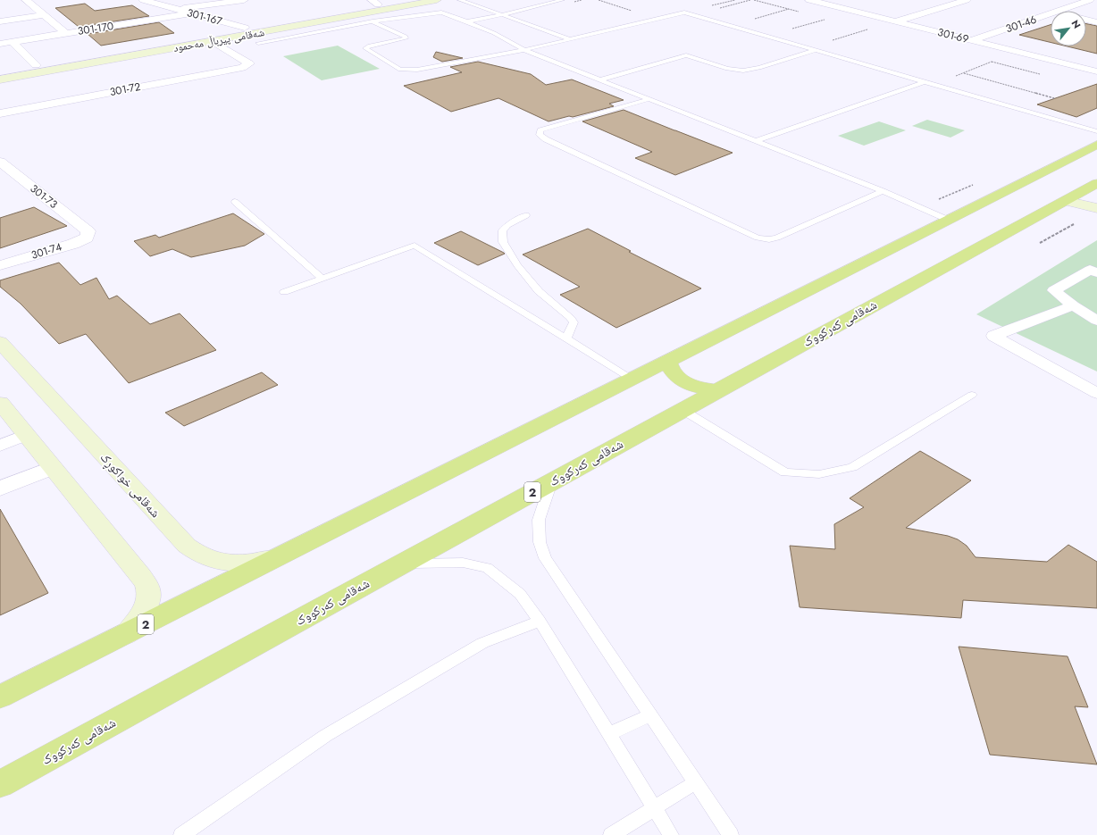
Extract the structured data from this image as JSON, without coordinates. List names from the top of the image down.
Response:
{
  "streets": {
    "highway": ["شەقامی کەرکووک", "2"],
    "main road": ["شەقامی پیرباڵ مەحمود", "شەقامی خواکوڕک"],
    "street": [
      "301-167",
      "301-46",
      "301-170",
      "301-69",
      "301-72",
      "301-73",
      "301-74"
    ]
  },
  "crossings": [
    ["301-167", "301-170"],
    ["301-167", "شەقامی پیرباڵ مەحمود"],
    ["301-46", "301-69"],
    ["شەقامی پیرباڵ مەحمود", "301-72"],
    ["301-73", "301-74"],
    ["شەقامی خواکوڕک", "2"]
  ],
  "north": "top right"
}
